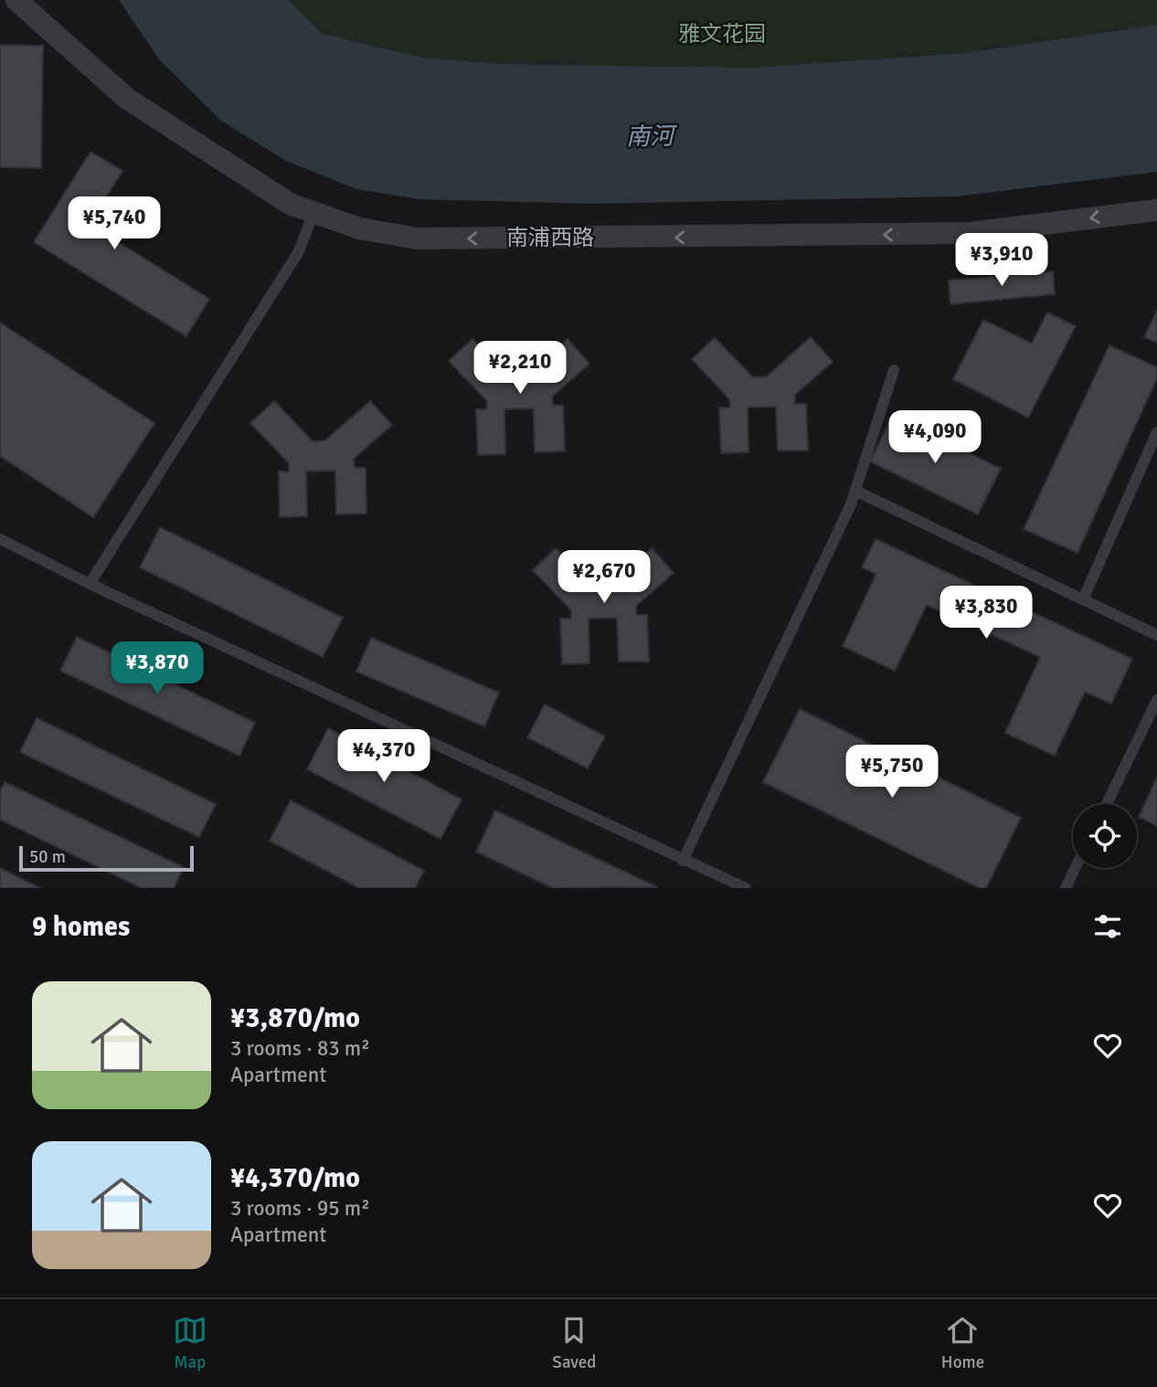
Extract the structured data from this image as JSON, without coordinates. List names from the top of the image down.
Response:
{
  "streets": {
    "street": ["南浦西路"]
  },
  "one_way": ["南浦西路"],
  "water": ["南河"],
  "parks": ["雅文花园"],
  "scale_bar": "50 m",
  "page": {
    "price": [
      "¥5,740",
      "¥3,910",
      "¥2,210",
      "¥4,090",
      "¥2,670",
      "¥3,830",
      "¥3,870",
      "¥4,370",
      "¥5,750"
    ],
    "scale": "50 m",
    "heading": "9 homes",
    "list": [
      {
        "name": "¥3,870/mo",
        "note": "3 rooms · 83 m² · Apartment"
      },
      {
        "name": "¥4,370/mo",
        "note": "3 rooms · 95 m² · Apartment"
      }
    ],
    "tabs": ["Map", "Saved", "Home"]
  }
}
